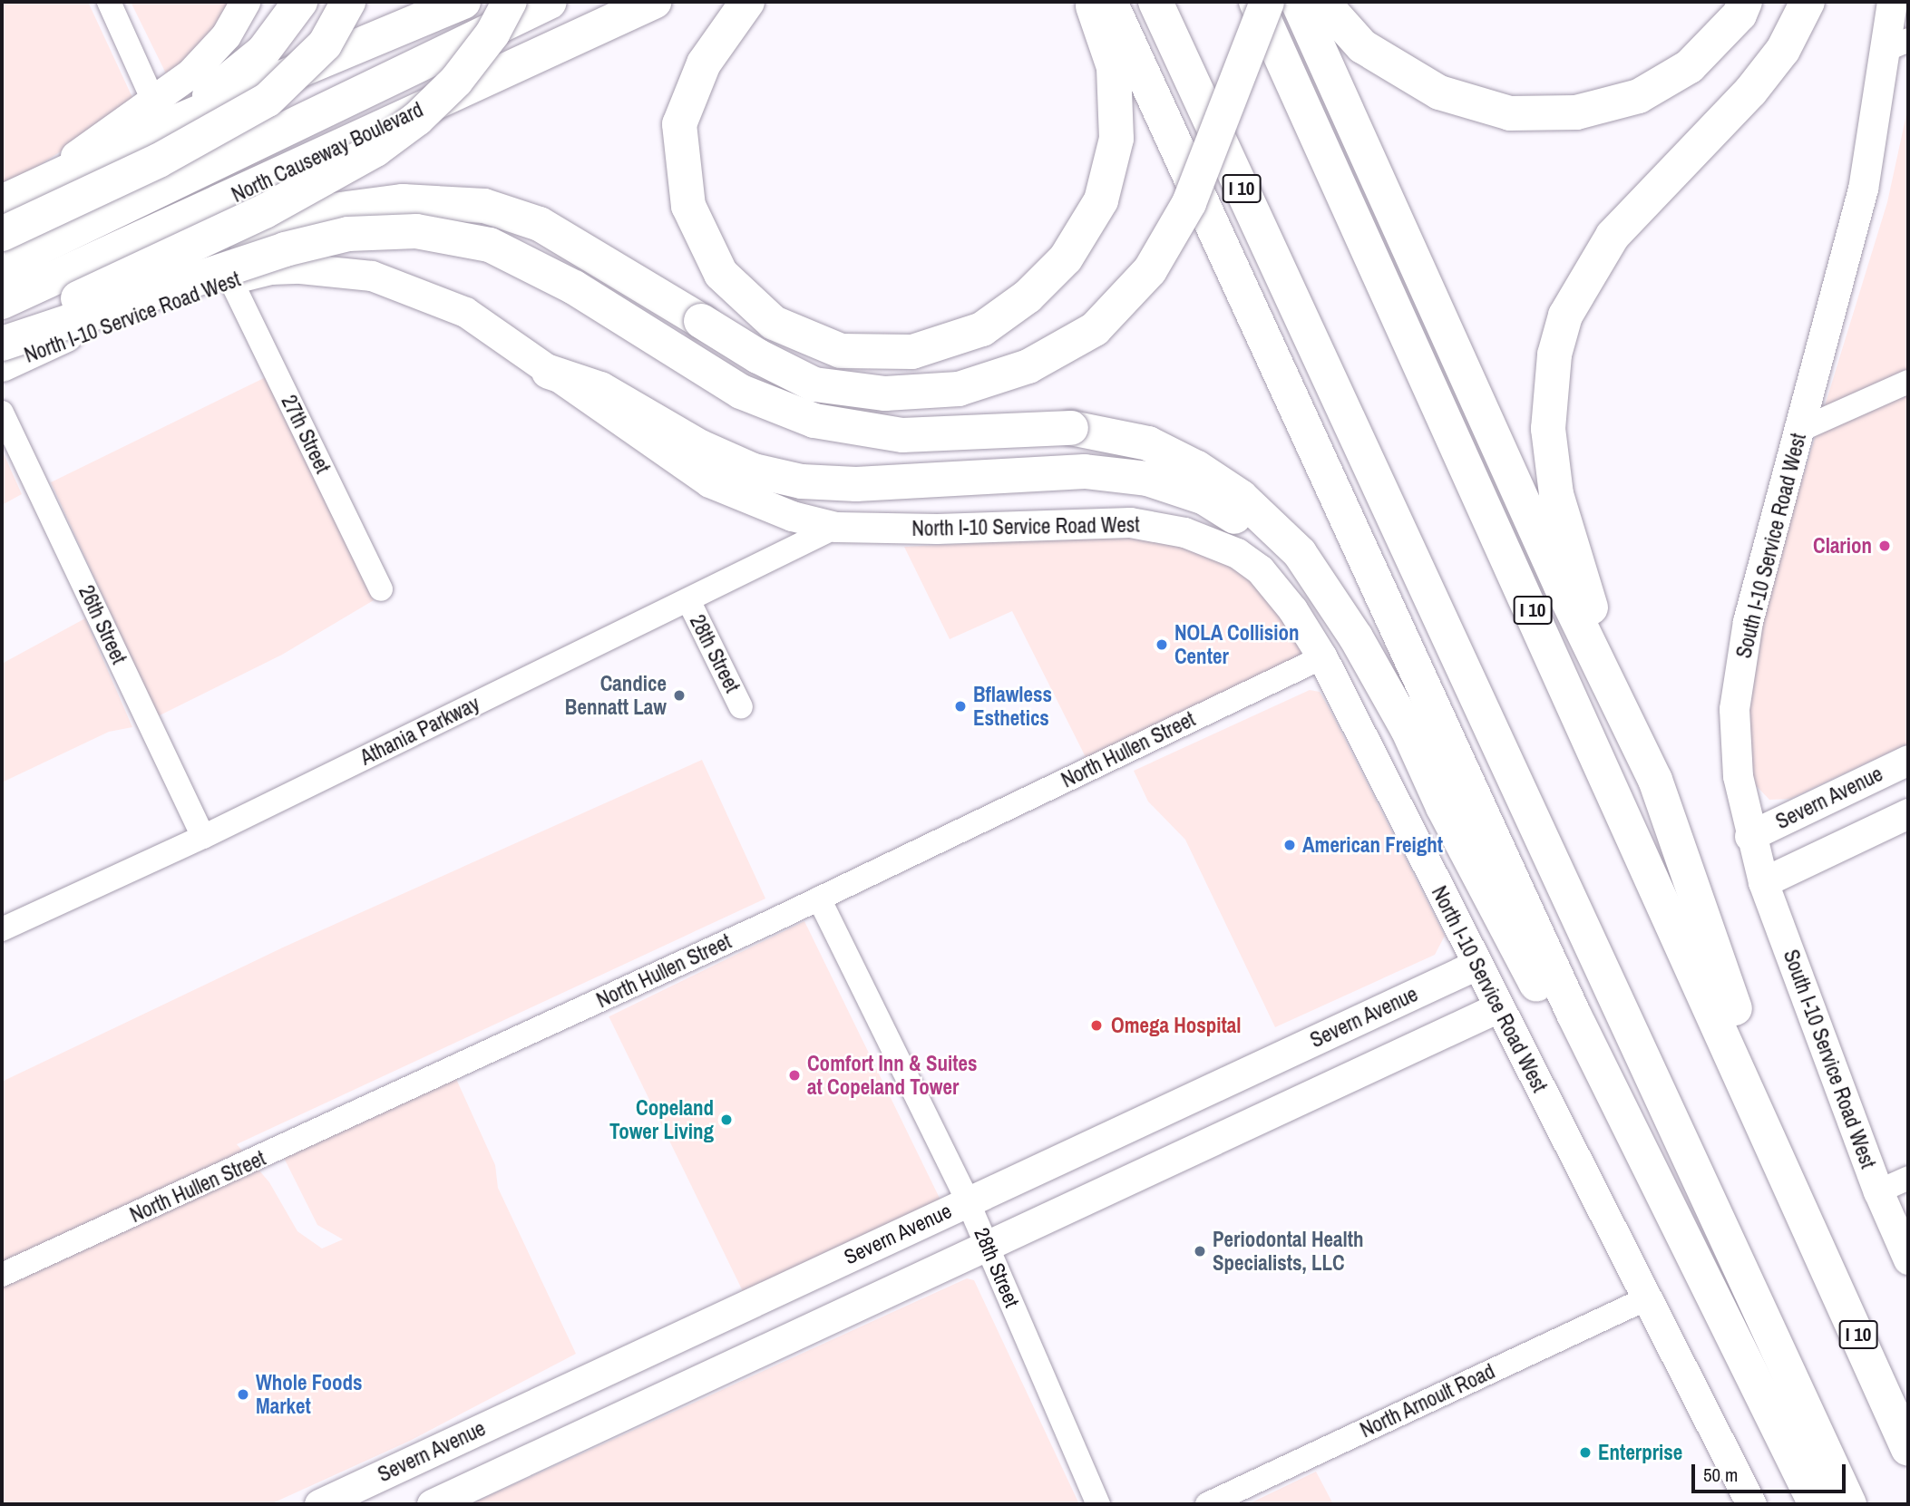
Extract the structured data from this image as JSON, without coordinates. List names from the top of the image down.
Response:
{
  "streets": {
    "highway": ["North Causeway Boulevard", "I 10"],
    "street": [
      "North I-10 Service Road West",
      "27th Street",
      "South I-10 Service Road West",
      "26th Street",
      "28th Street",
      "Athania Parkway",
      "North Hullen Street",
      "Severn Avenue",
      "North Arnoult Road"
    ]
  },
  "crossings": [
    ["North I-10 Service Road West", "27th Street"],
    ["North I-10 Service Road West", "Athania Parkway"],
    ["North I-10 Service Road West", "North Hullen Street"],
    ["North I-10 Service Road West", "Severn Avenue"],
    ["North I-10 Service Road West", "North Arnoult Road"],
    ["South I-10 Service Road West", "Severn Avenue"],
    ["26th Street", "Athania Parkway"],
    ["28th Street", "Athania Parkway"],
    ["28th Street", "North Hullen Street"],
    ["28th Street", "Severn Avenue"]
  ],
  "places": [
    "Clarion",
    "NOLA Collision Center",
    "Candice Bennatt Law",
    "Bflawless Esthetics",
    "American Freight",
    "Omega Hospital",
    "Comfort Inn & Suites at Copeland Tower",
    "Copeland Tower Living",
    "Periodontal Health Specialists, LLC",
    "Whole Foods Market",
    "Enterprise"
  ],
  "scale_bar": "50 m"
}
